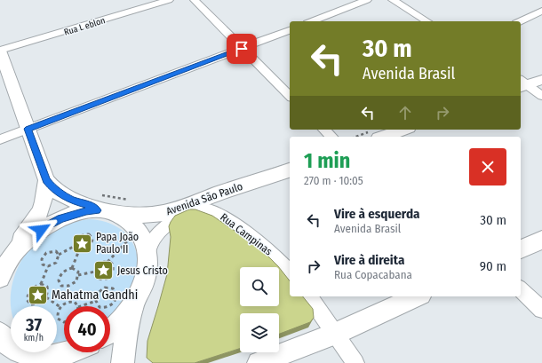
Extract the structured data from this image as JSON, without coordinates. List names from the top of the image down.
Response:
{
  "streets": {
    "street": ["Rua L eblon", "Avenida São Paulo", "Rua Campinas"]
  },
  "crossings": [
    ["Avenida São Paulo", "Rua Campinas"]
  ],
  "places": {
    "place": ["Papa João Paulo II", "Jesus Cristo", "Mahatma Gandhi"]
  },
  "page": {
    "turn": ["30 m", "Avenida Brasil"],
    "heading": ["1 min", "270 m · 10:05"],
    "list": [
      {
        "name": "Vire à esquerda",
        "note": "Avenida Brasil",
        "value": "30 m"
      },
      {
        "name": "Vire à direita",
        "note": "Rua Copacabana",
        "value": "90 m"
      }
    ],
    "speed": "37 km/h",
    "limit": "40"
  }
}
